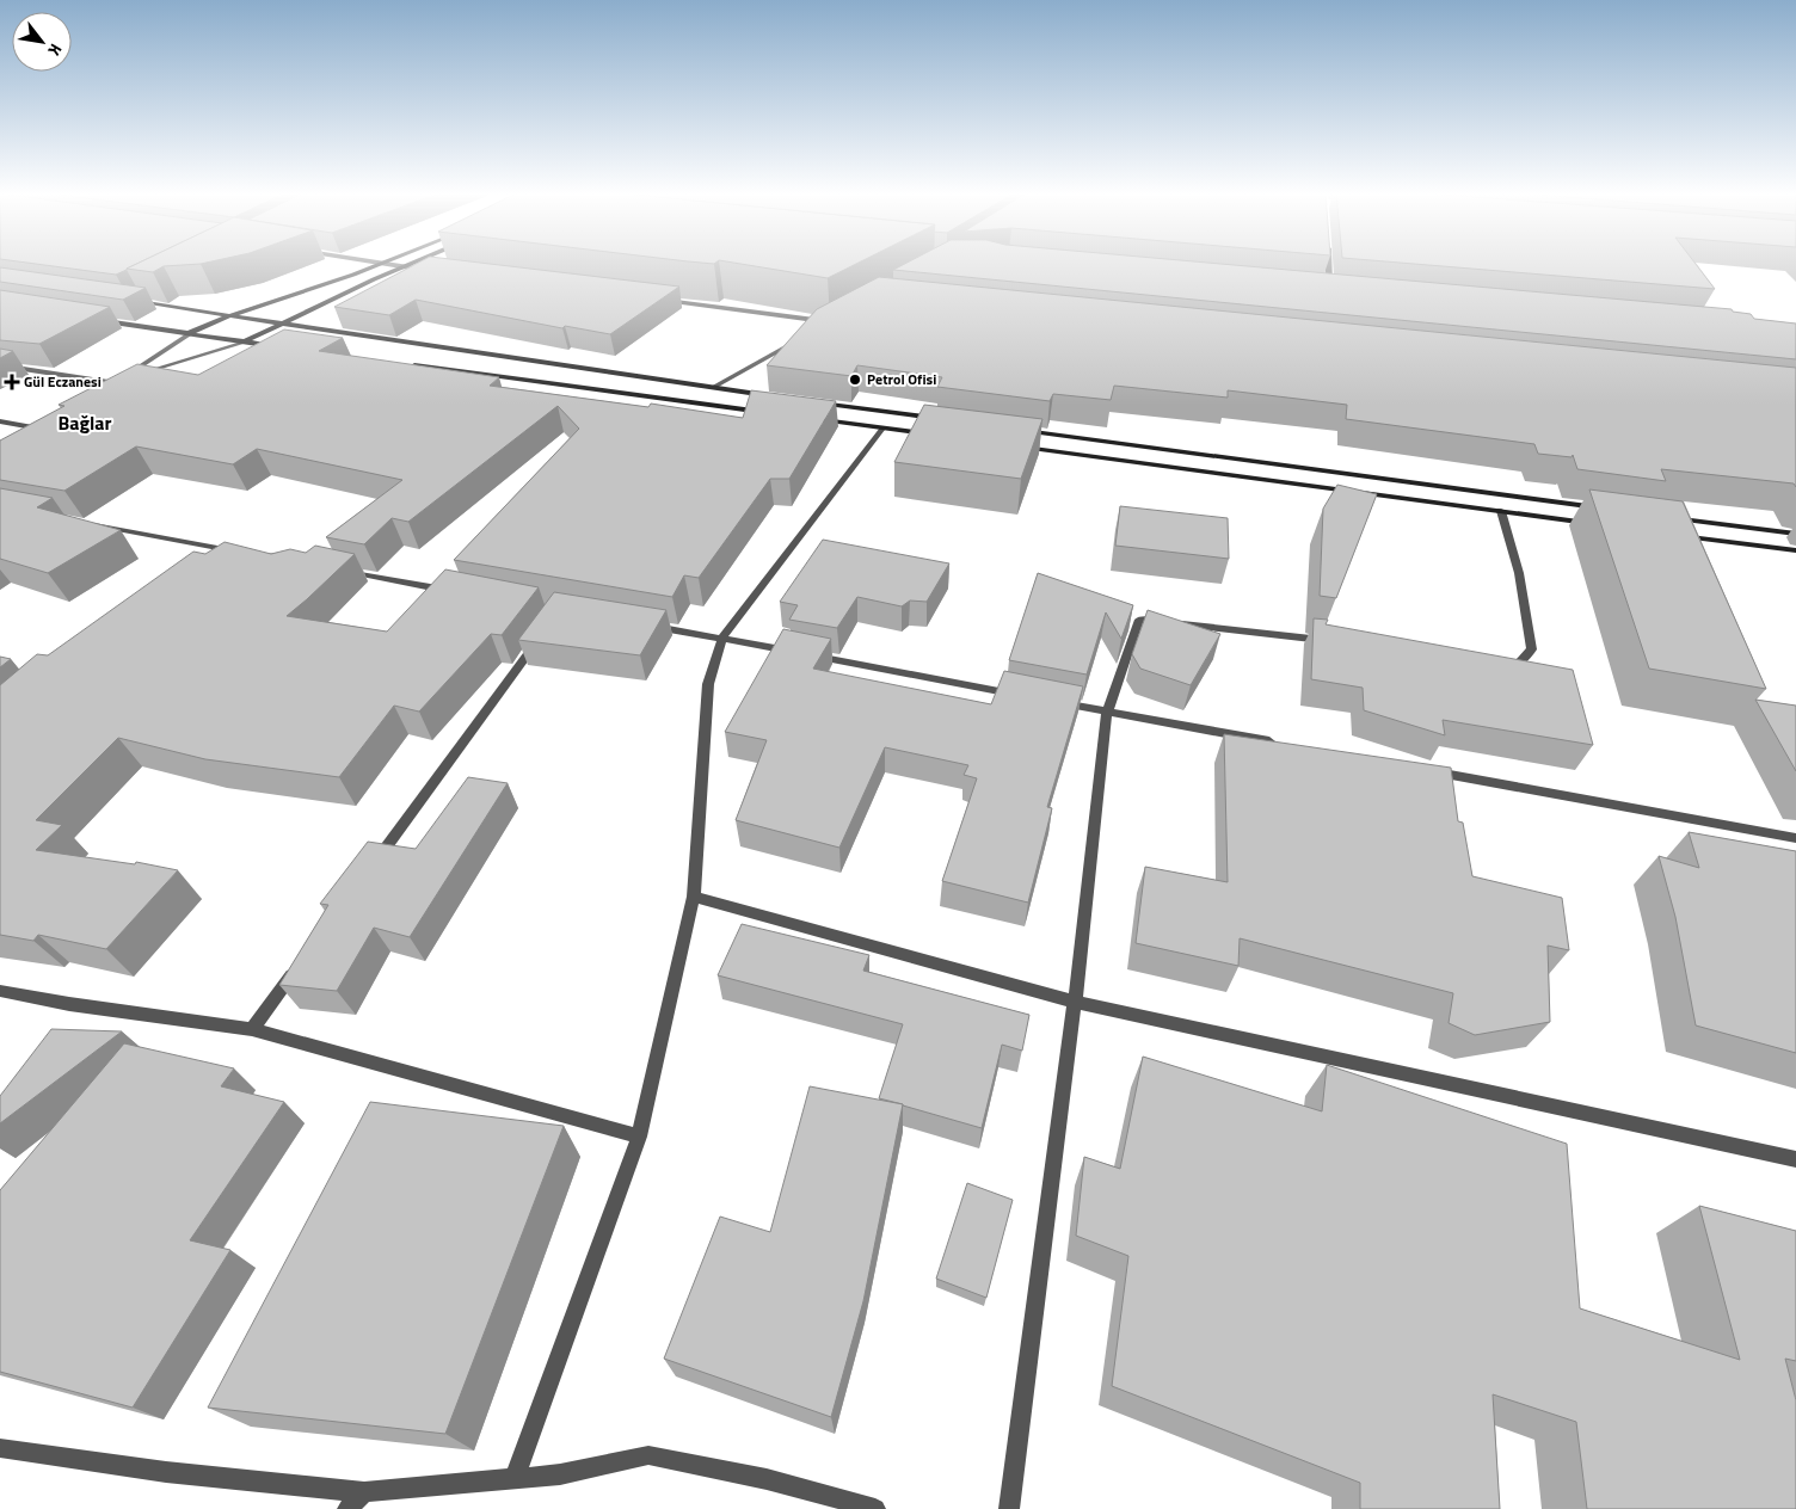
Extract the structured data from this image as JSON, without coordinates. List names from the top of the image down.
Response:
{
  "districts": ["Bağlar"],
  "places": {
    "other": ["Petrol Ofisi"],
    "health": ["Gül Eczanesi"]
  },
  "north": "bottom right"
}
